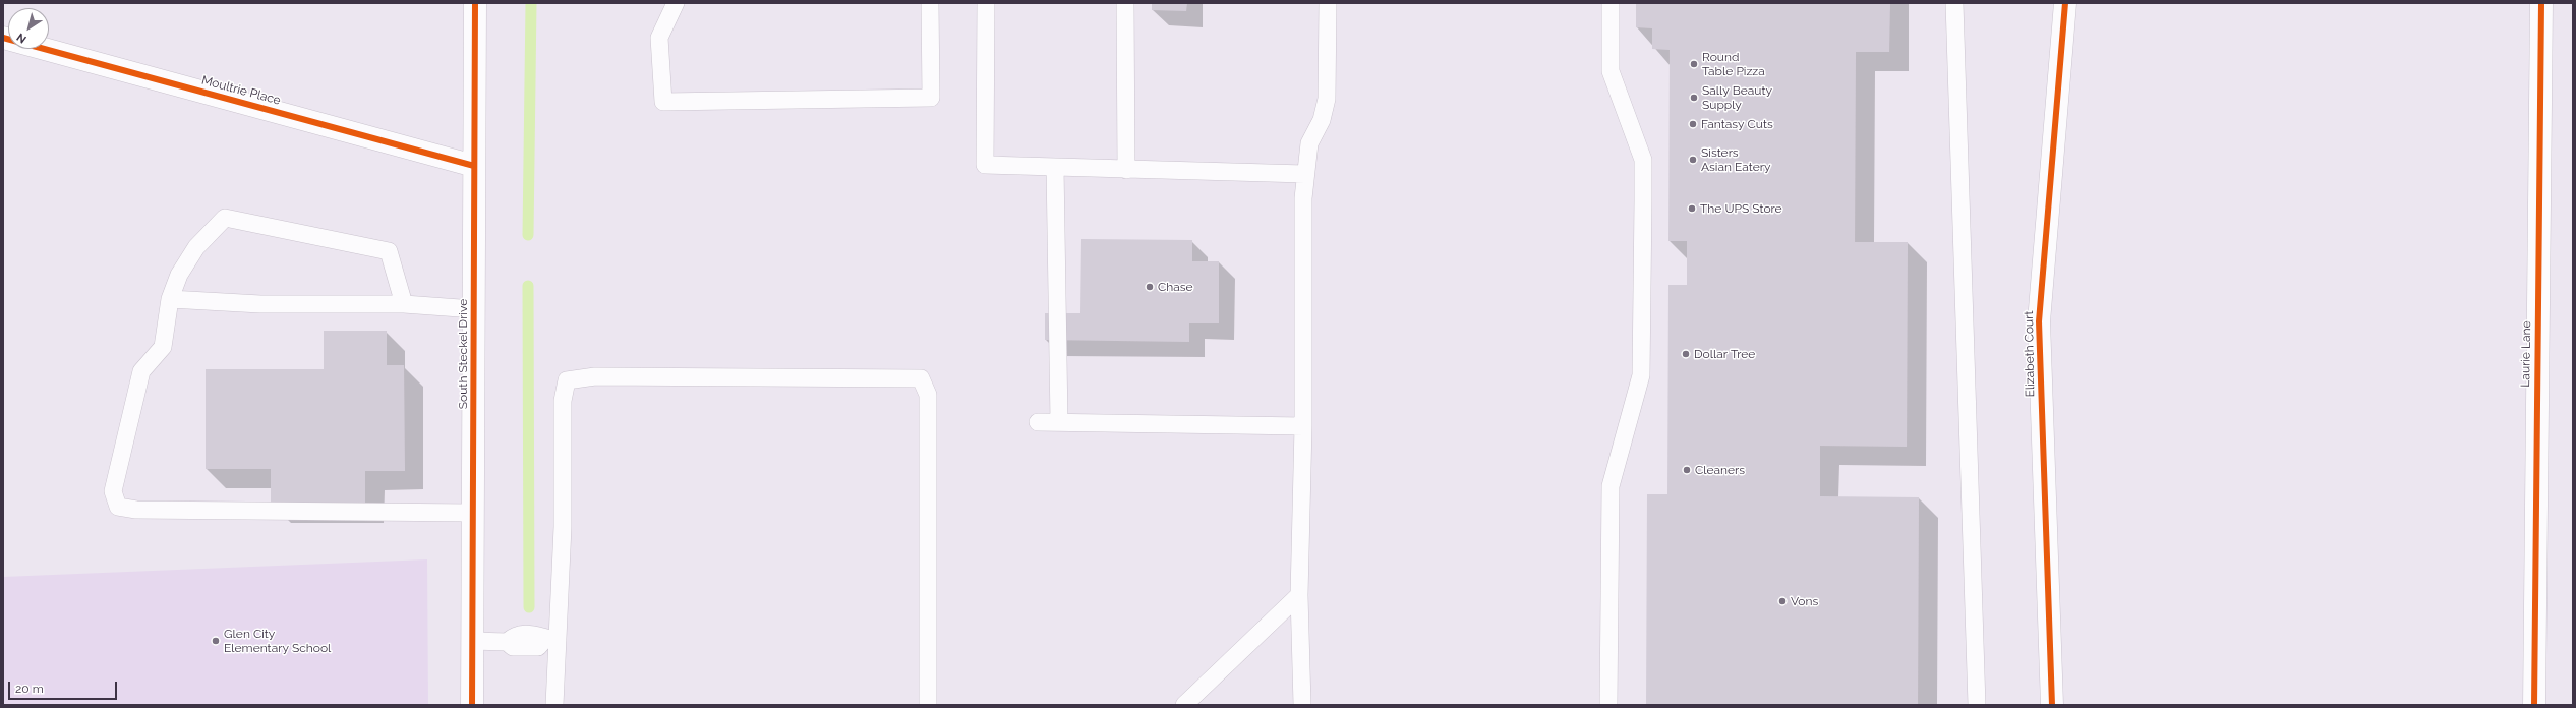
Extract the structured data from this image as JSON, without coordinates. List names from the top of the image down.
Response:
{
  "streets": {
    "street": [
      "Moultrie Place",
      "South Steckel Drive",
      "Elizabeth Court",
      "Laurie Lane"
    ]
  },
  "crossings": [
    ["Moultrie Place", "South Steckel Drive"]
  ],
  "places": [
    "Round Table Pizza",
    "Sally Beauty Supply",
    "Fantasy Cuts",
    "Sisters Asian Eatery",
    "The UPS Store",
    "Chase",
    "Dollar Tree",
    "Cleaners",
    "Vons",
    "Glen City Elementary School"
  ],
  "scale_bar": "20 m",
  "north": "bottom left"
}
